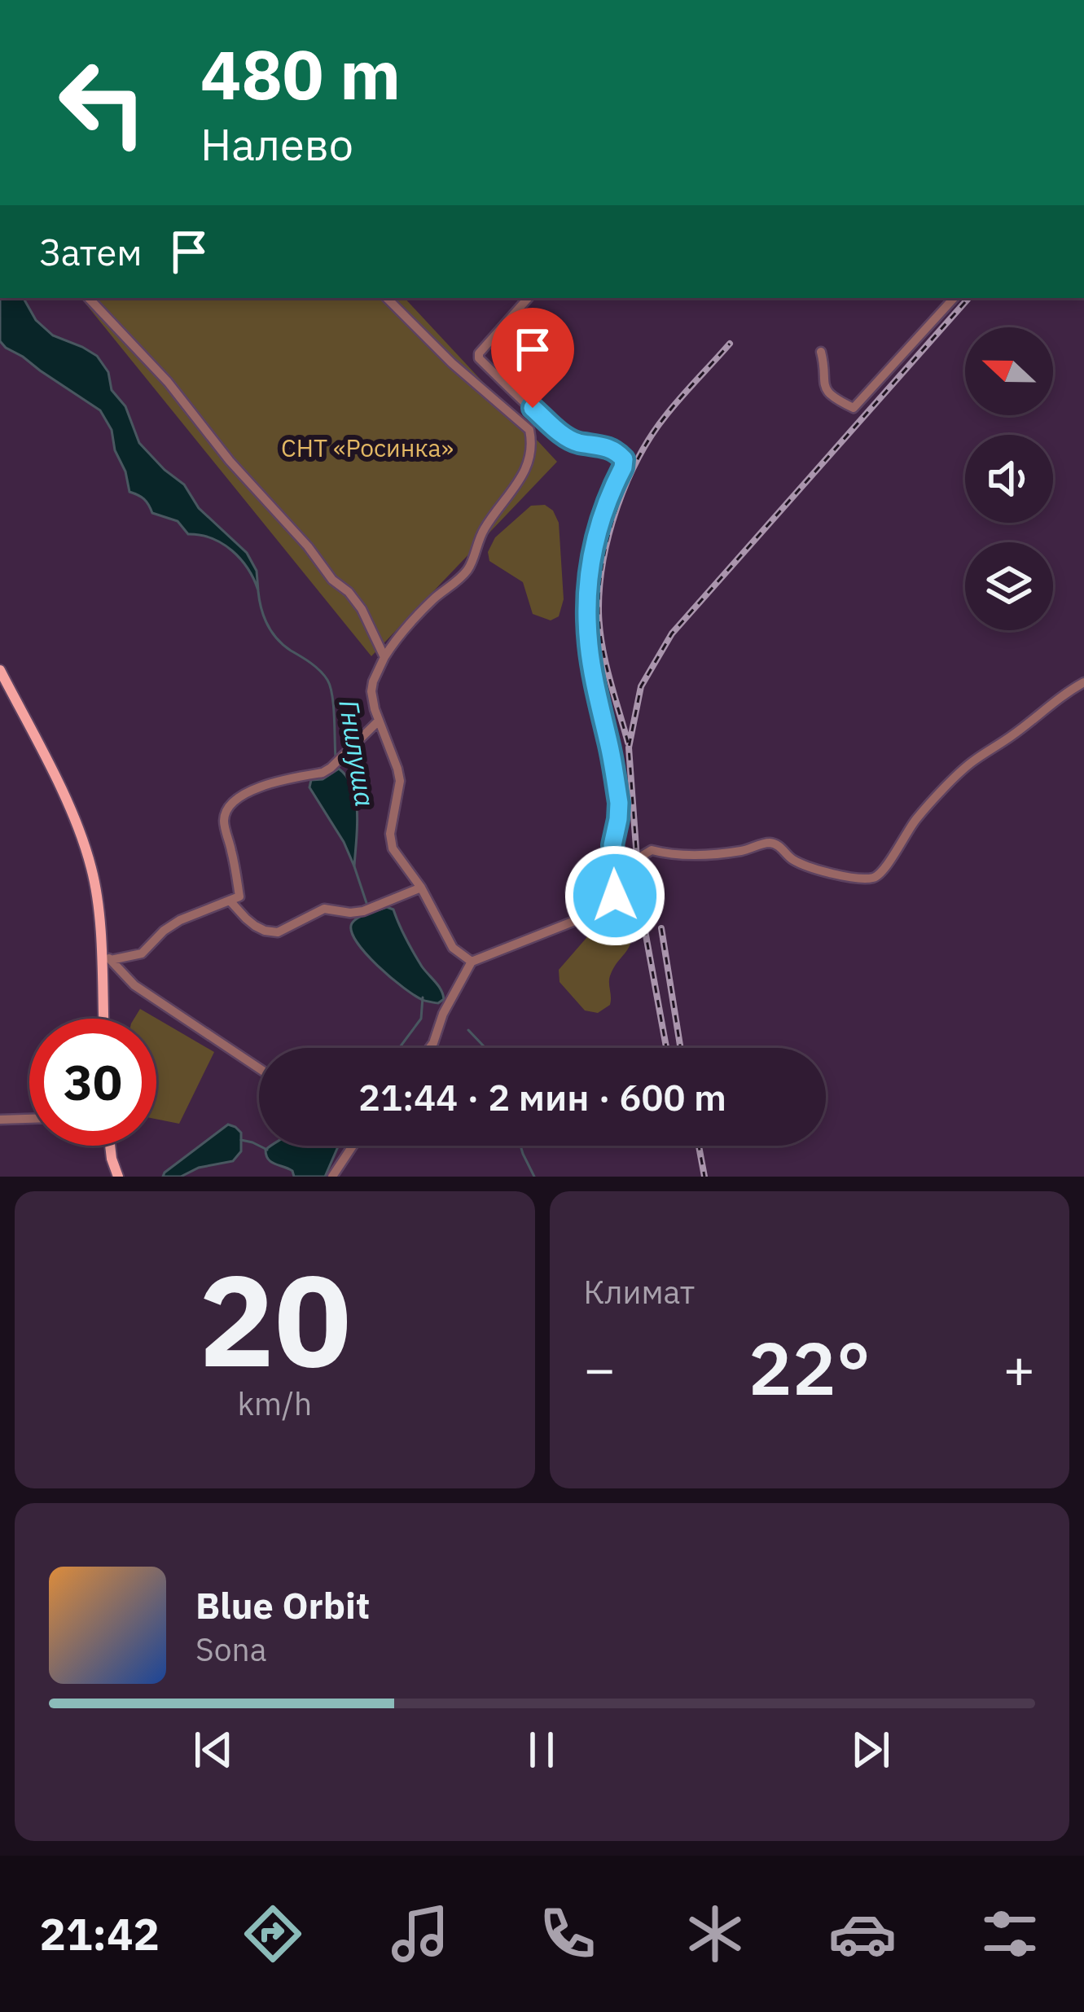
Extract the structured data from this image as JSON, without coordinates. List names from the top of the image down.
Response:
{
  "water": ["Гнилуша"],
  "parks": ["СНТ «Росинка»"],
  "north": "left",
  "page": {
    "turn": ["480 m", "Налево"],
    "then": "Затем",
    "limit": "30",
    "trip": "21:44 · 2 мин · 600 m",
    "tile": [
      ["20", "km/h"],
      "Климат"
    ],
    "heat": ["−", "22°", "+"],
    "song": ["Blue Orbit", "Sona"],
    "tabs": "21:42"
  }
}
